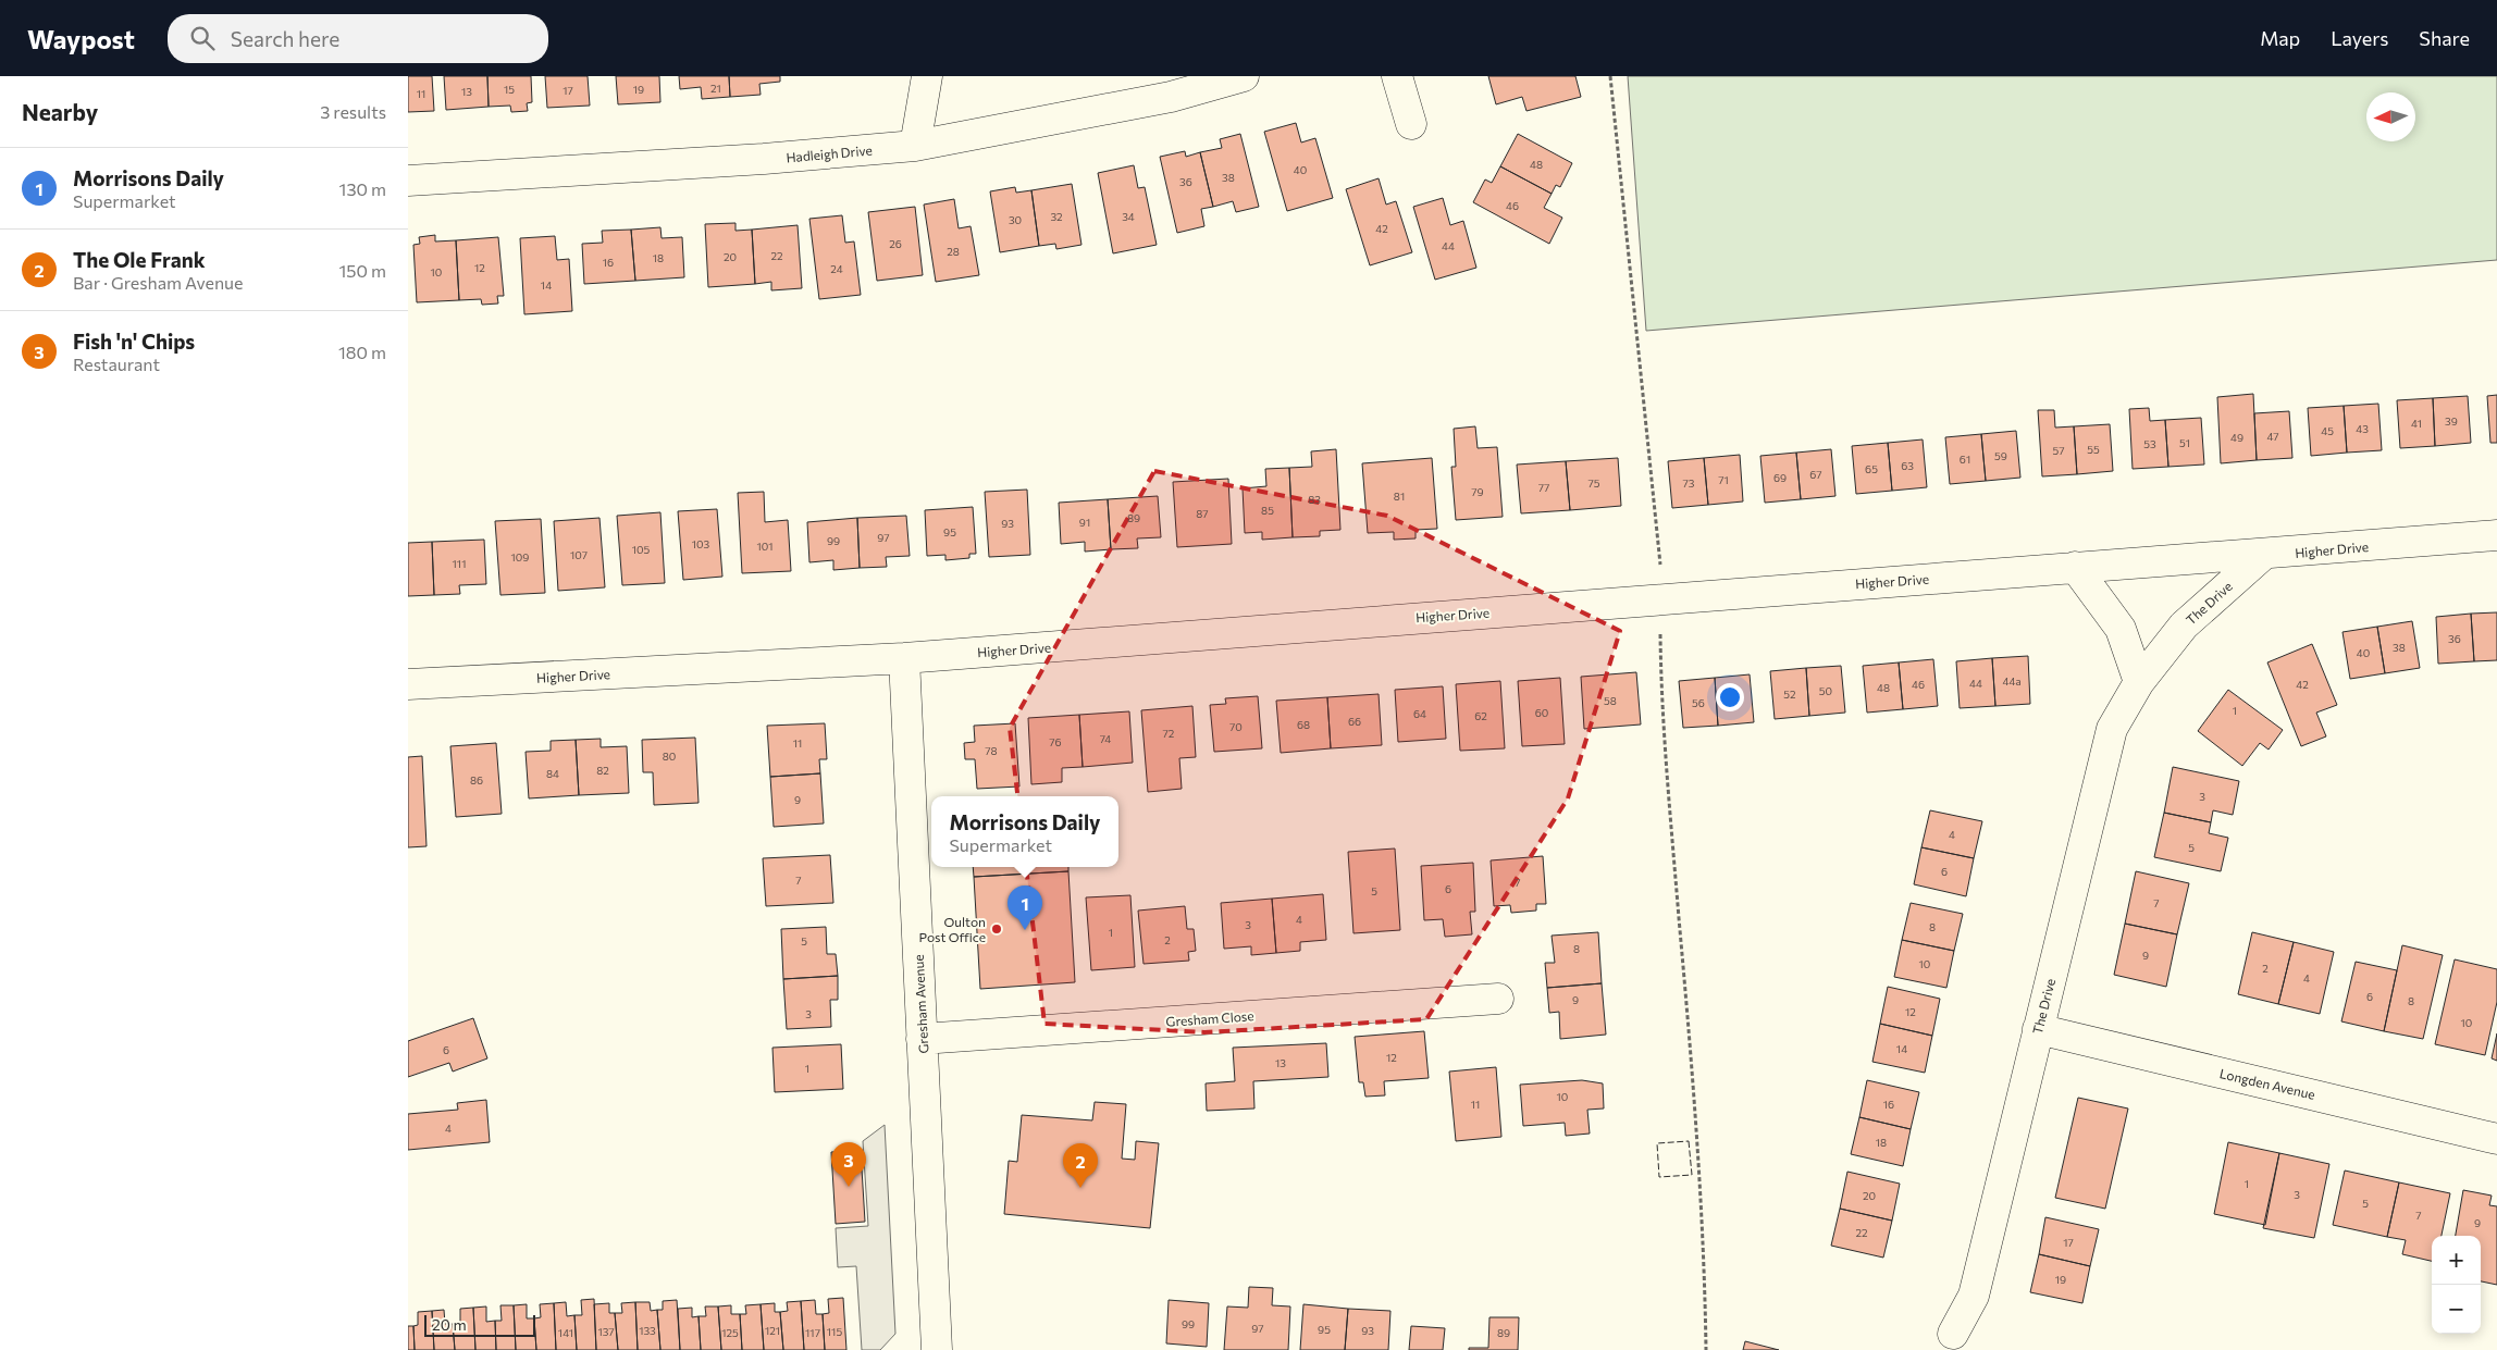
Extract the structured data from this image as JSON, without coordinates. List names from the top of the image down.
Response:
{
  "streets": {
    "street": [
      "Hadleigh Drive",
      "Higher Drive",
      "The Drive",
      "Gresham Avenue",
      "Gresham Close",
      "Longden Avenue"
    ]
  },
  "crossings": [
    ["Higher Drive", "The Drive"],
    ["Higher Drive", "Gresham Avenue"],
    ["The Drive", "Longden Avenue"],
    ["Gresham Avenue", "Gresham Close"]
  ],
  "places": ["Oulton Post Office"],
  "house_numbers": [
    "21",
    "15",
    "19",
    "17",
    "13",
    "11",
    "48",
    "40",
    "38",
    "36",
    "46",
    "32",
    "34",
    "30",
    "42",
    "26",
    "44",
    "28",
    "22",
    "20",
    "18",
    "16",
    "12",
    "24",
    "10",
    "14",
    "39",
    "41",
    "43",
    "45",
    "47",
    "49",
    "51",
    "53",
    "55",
    "57",
    "59",
    "61",
    "63",
    "65",
    "67",
    "69",
    "71",
    "75",
    "73",
    "77",
    "79",
    "81",
    "83",
    "85",
    "87",
    "89",
    "91",
    "93",
    "95",
    "97",
    "99",
    "103",
    "101",
    "105",
    "107",
    "109",
    "111",
    "36",
    "38",
    "40",
    "44a",
    "44",
    "46",
    "42",
    "48",
    "50",
    "52",
    "58",
    "56",
    "1",
    "60",
    "64",
    "62",
    "66",
    "68",
    "70",
    "72",
    "74",
    "76",
    "11",
    "78",
    "80",
    "82",
    "84",
    "86",
    "3",
    "9",
    "4",
    "5",
    "6",
    "7",
    "7",
    "6",
    "5",
    "7",
    "4",
    "3",
    "8",
    "1",
    "2",
    "5",
    "8",
    "9",
    "10",
    "2",
    "4",
    "6",
    "9",
    "8",
    "12",
    "3",
    "10",
    "14",
    "6",
    "12",
    "13",
    "1",
    "10",
    "11",
    "16",
    "4",
    "18",
    "1",
    "3",
    "20",
    "5",
    "7",
    "9",
    "22",
    "17",
    "19",
    "99",
    "97",
    "95",
    "133",
    "121",
    "93",
    "137",
    "115",
    "141",
    "125",
    "117",
    "89"
  ],
  "scale_bar": "20 m",
  "north": "left",
  "page": {
    "header": "Waypost",
    "search": "Search here",
    "nav": ["Map", "Layers", "Share"],
    "heading": ["Nearby", "3 results"],
    "list": [
      {
        "mark": "1",
        "name": "Morrisons Daily",
        "note": "Supermarket",
        "value": "130 m"
      },
      {
        "mark": "2",
        "name": "The Ole Frank",
        "note": "Bar · Gresham Avenue",
        "value": "150 m"
      },
      {
        "mark": "3",
        "name": "Fish 'n' Chips",
        "note": "Restaurant",
        "value": "180 m"
      }
    ],
    "popup": ["Morrisons Daily", "Supermarket"],
    "pins": ["1", "3", "2"],
    "map_buttons": ["+", "−"],
    "scale": "20 m"
  }
}
